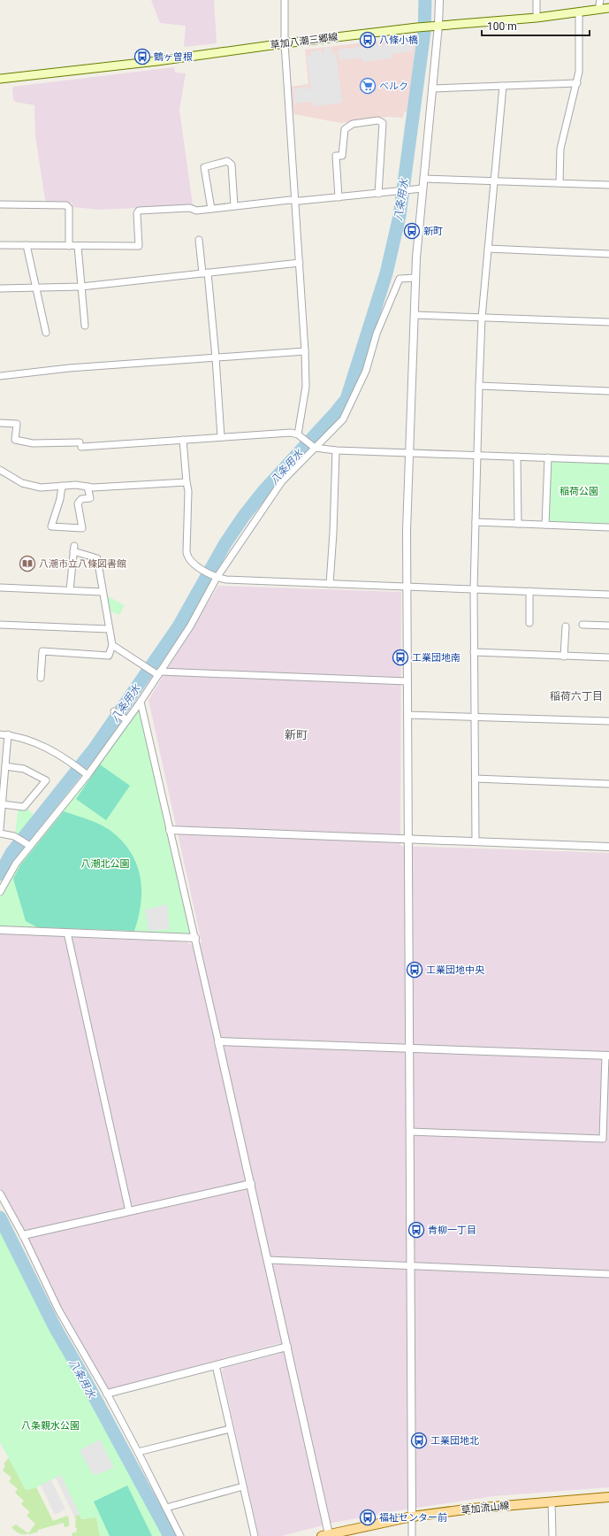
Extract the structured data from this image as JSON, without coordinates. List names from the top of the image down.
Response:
{
  "streets": {
    "main road": ["草加八潮三郷線", "草加流山線"]
  },
  "districts": ["稲荷六丁目", "新町"],
  "water": ["八条用水"],
  "parks": ["稲荷公園", "八潮北公園", "八条親水公園"],
  "places": {
    "bus stop": [
      "八條小橋",
      "鶴ヶ曽根",
      "新町",
      "工業団地南",
      "工業団地中央",
      "青柳一丁目",
      "工業団地北",
      "福祉センター前"
    ],
    "supermarket": ["ベルク"],
    "library": ["八潮市立八條図書館"]
  },
  "scale_bar": "100 m"
}
